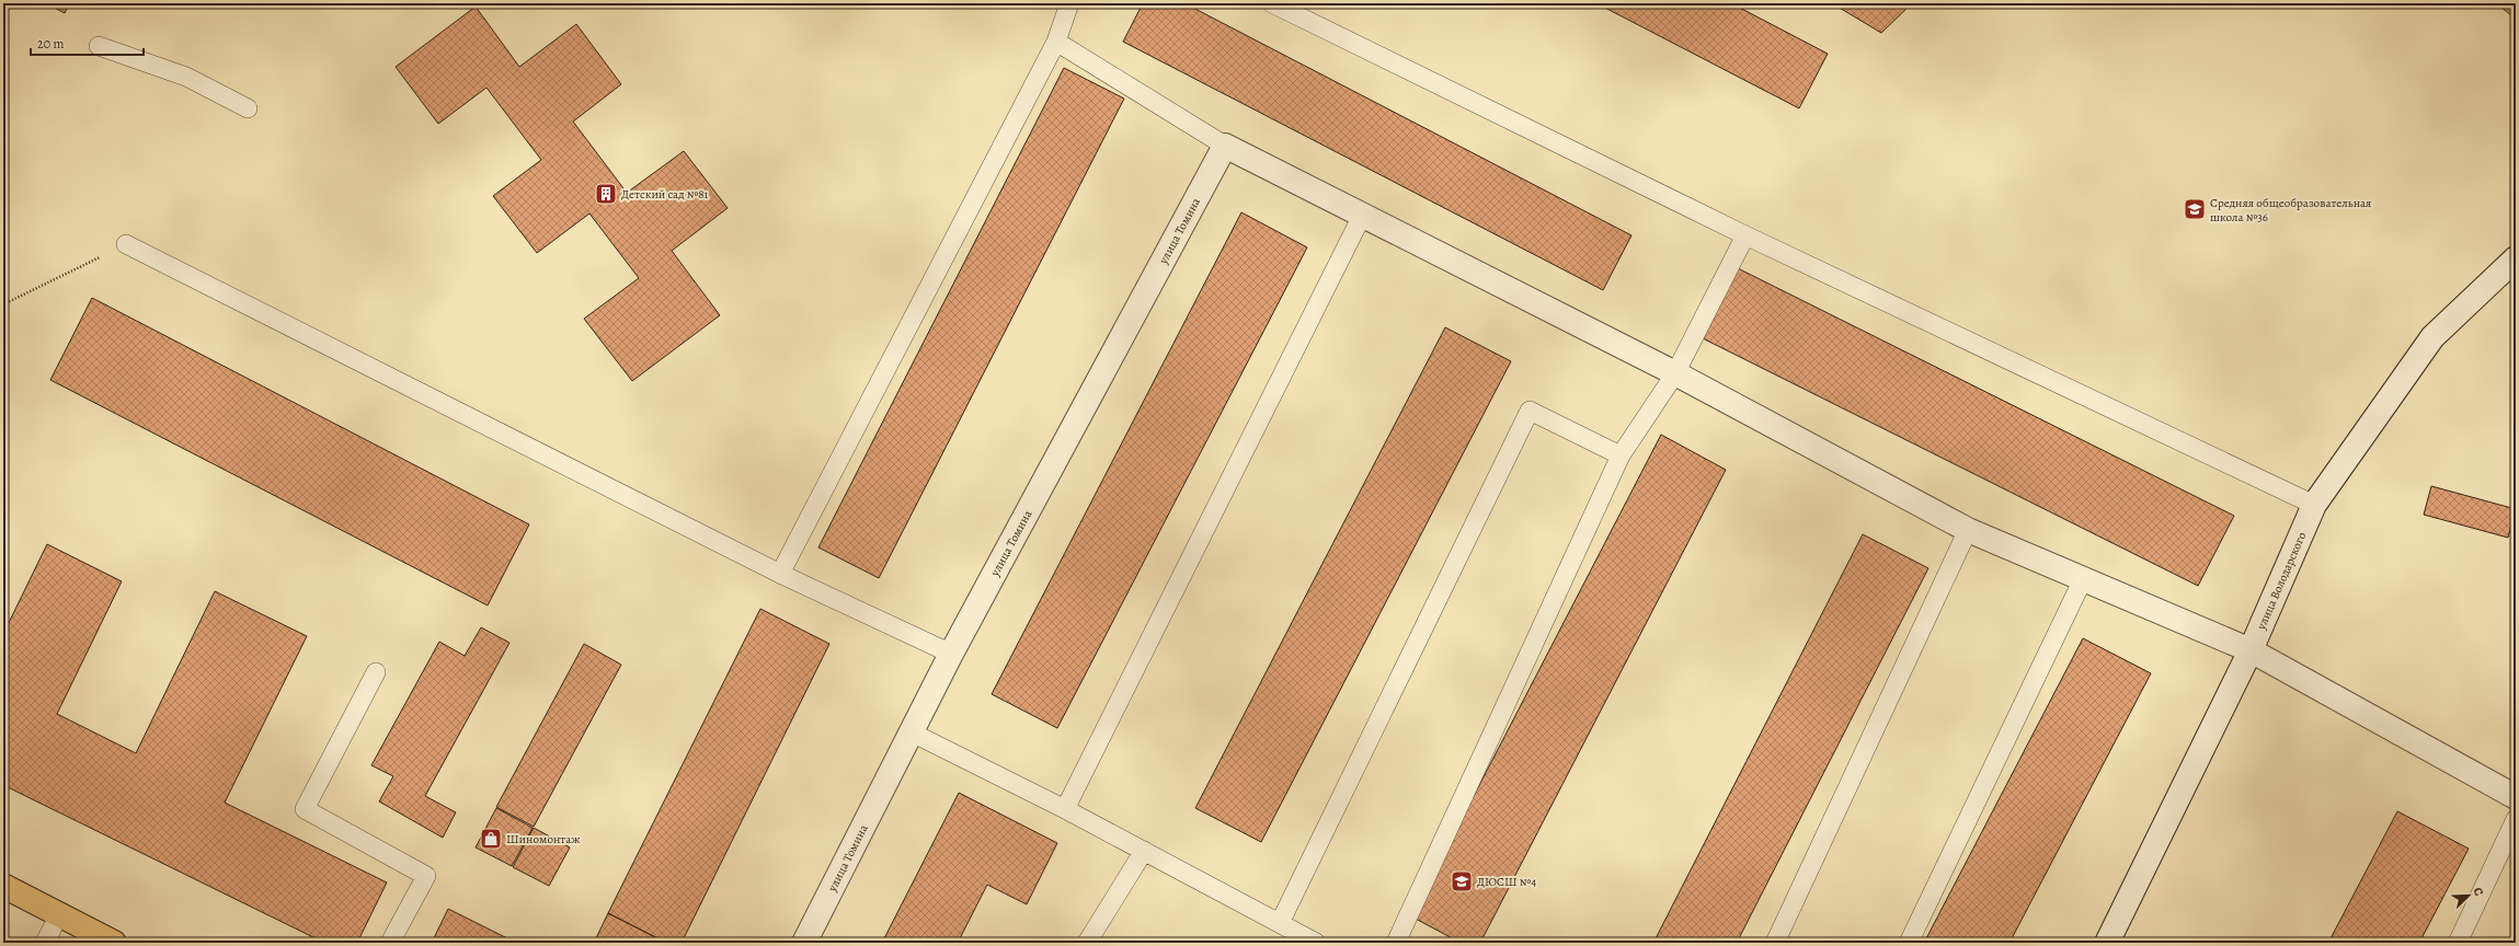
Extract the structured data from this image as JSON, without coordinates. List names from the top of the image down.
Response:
{
  "streets": {
    "street": ["улица Томина", "улица Володарского"]
  },
  "places": {
    "building": ["Детский сад №81"],
    "school or university": ["Средняя общеобразовательная школа №36", "ДЮСШ №4"],
    "shop": ["Шиномонтаж"]
  },
  "scale_bar": "20 m",
  "north": "top right"
}
